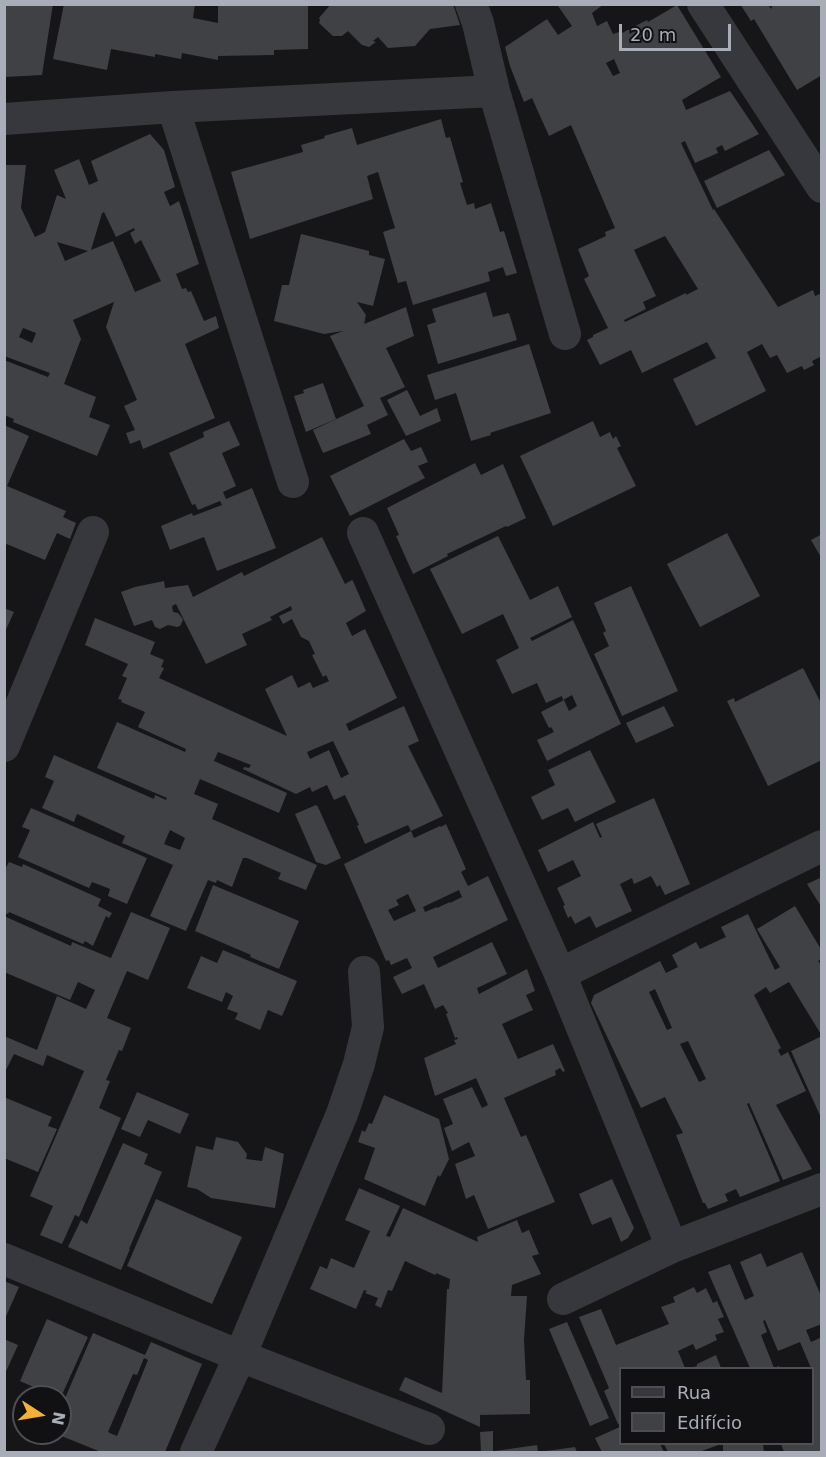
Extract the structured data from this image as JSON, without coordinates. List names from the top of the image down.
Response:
{
  "legend": ["Rua", "Edifício"],
  "scale_bar": "20 m",
  "north": "right"
}
